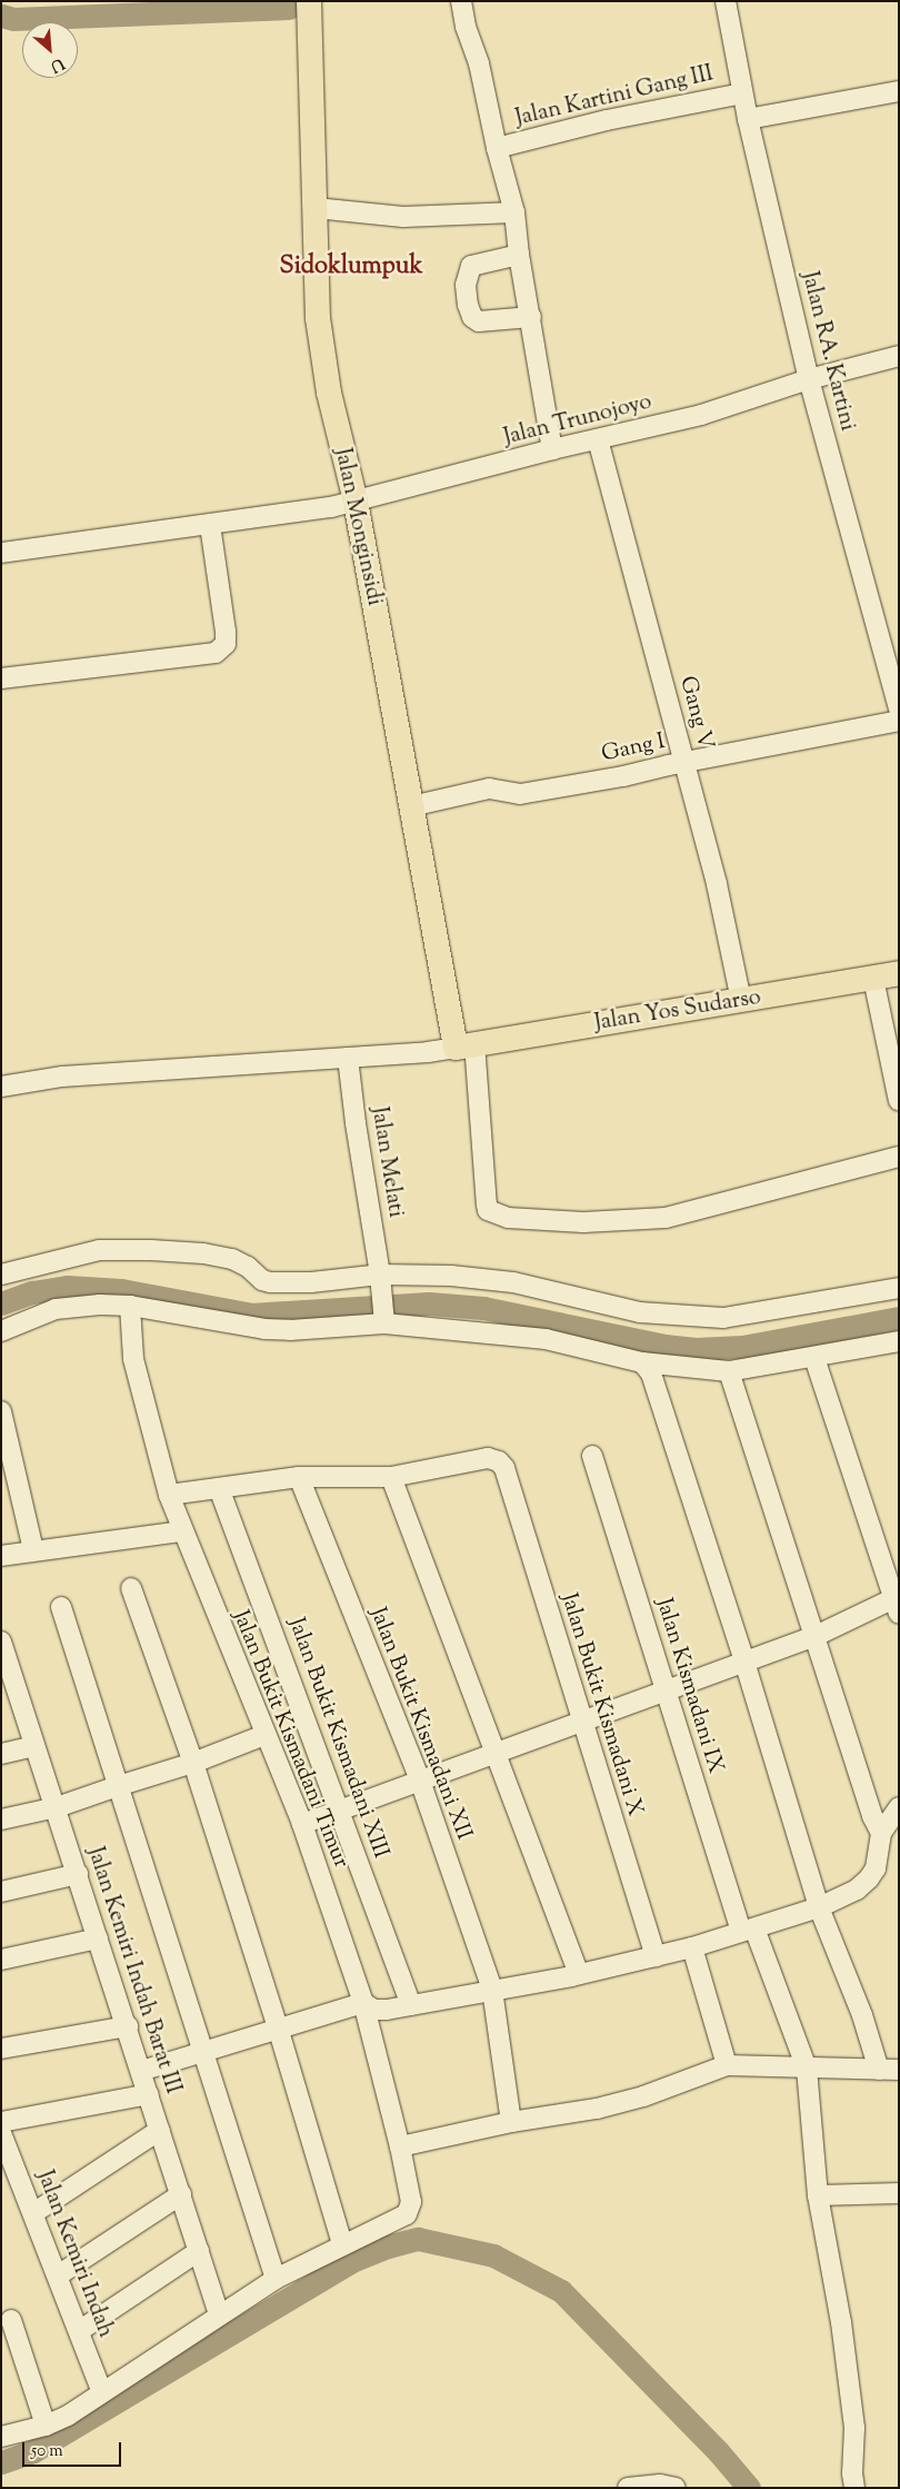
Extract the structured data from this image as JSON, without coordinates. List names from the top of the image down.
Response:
{
  "streets": {
    "main road": ["Jalan Monginsidi", "Jalan Yos Sudarso"],
    "street": [
      "Jalan Kartini Gang III",
      "Jalan RA. Kartini",
      "Jalan Trunojoyo",
      "Gang V",
      "Gang I",
      "Jalan Melati",
      "Jalan Kismadani IX",
      "Jalan Bukit Kismadani X",
      "Jalan Bukit Kismadani XII",
      "Jalan Bukit Kismadani XIII",
      "Jalan Bukit Kismadani Timur",
      "Jalan Kemiri Indah Barat III",
      "Jalan Kemiri Indah"
    ]
  },
  "crossings": [
    ["Jalan Kartini Gang III", "Jalan RA. Kartini"],
    ["Jalan RA. Kartini", "Jalan Trunojoyo"],
    ["Jalan Trunojoyo", "Jalan Monginsidi"],
    ["Jalan Trunojoyo", "Gang V"],
    ["Jalan Monginsidi", "Gang I"],
    ["Jalan Monginsidi", "Jalan Yos Sudarso"],
    ["Gang V", "Gang I"],
    ["Gang V", "Jalan Yos Sudarso"]
  ],
  "districts": ["Sidoklumpuk"],
  "scale_bar": "50 m",
  "north": "bottom right"
}
